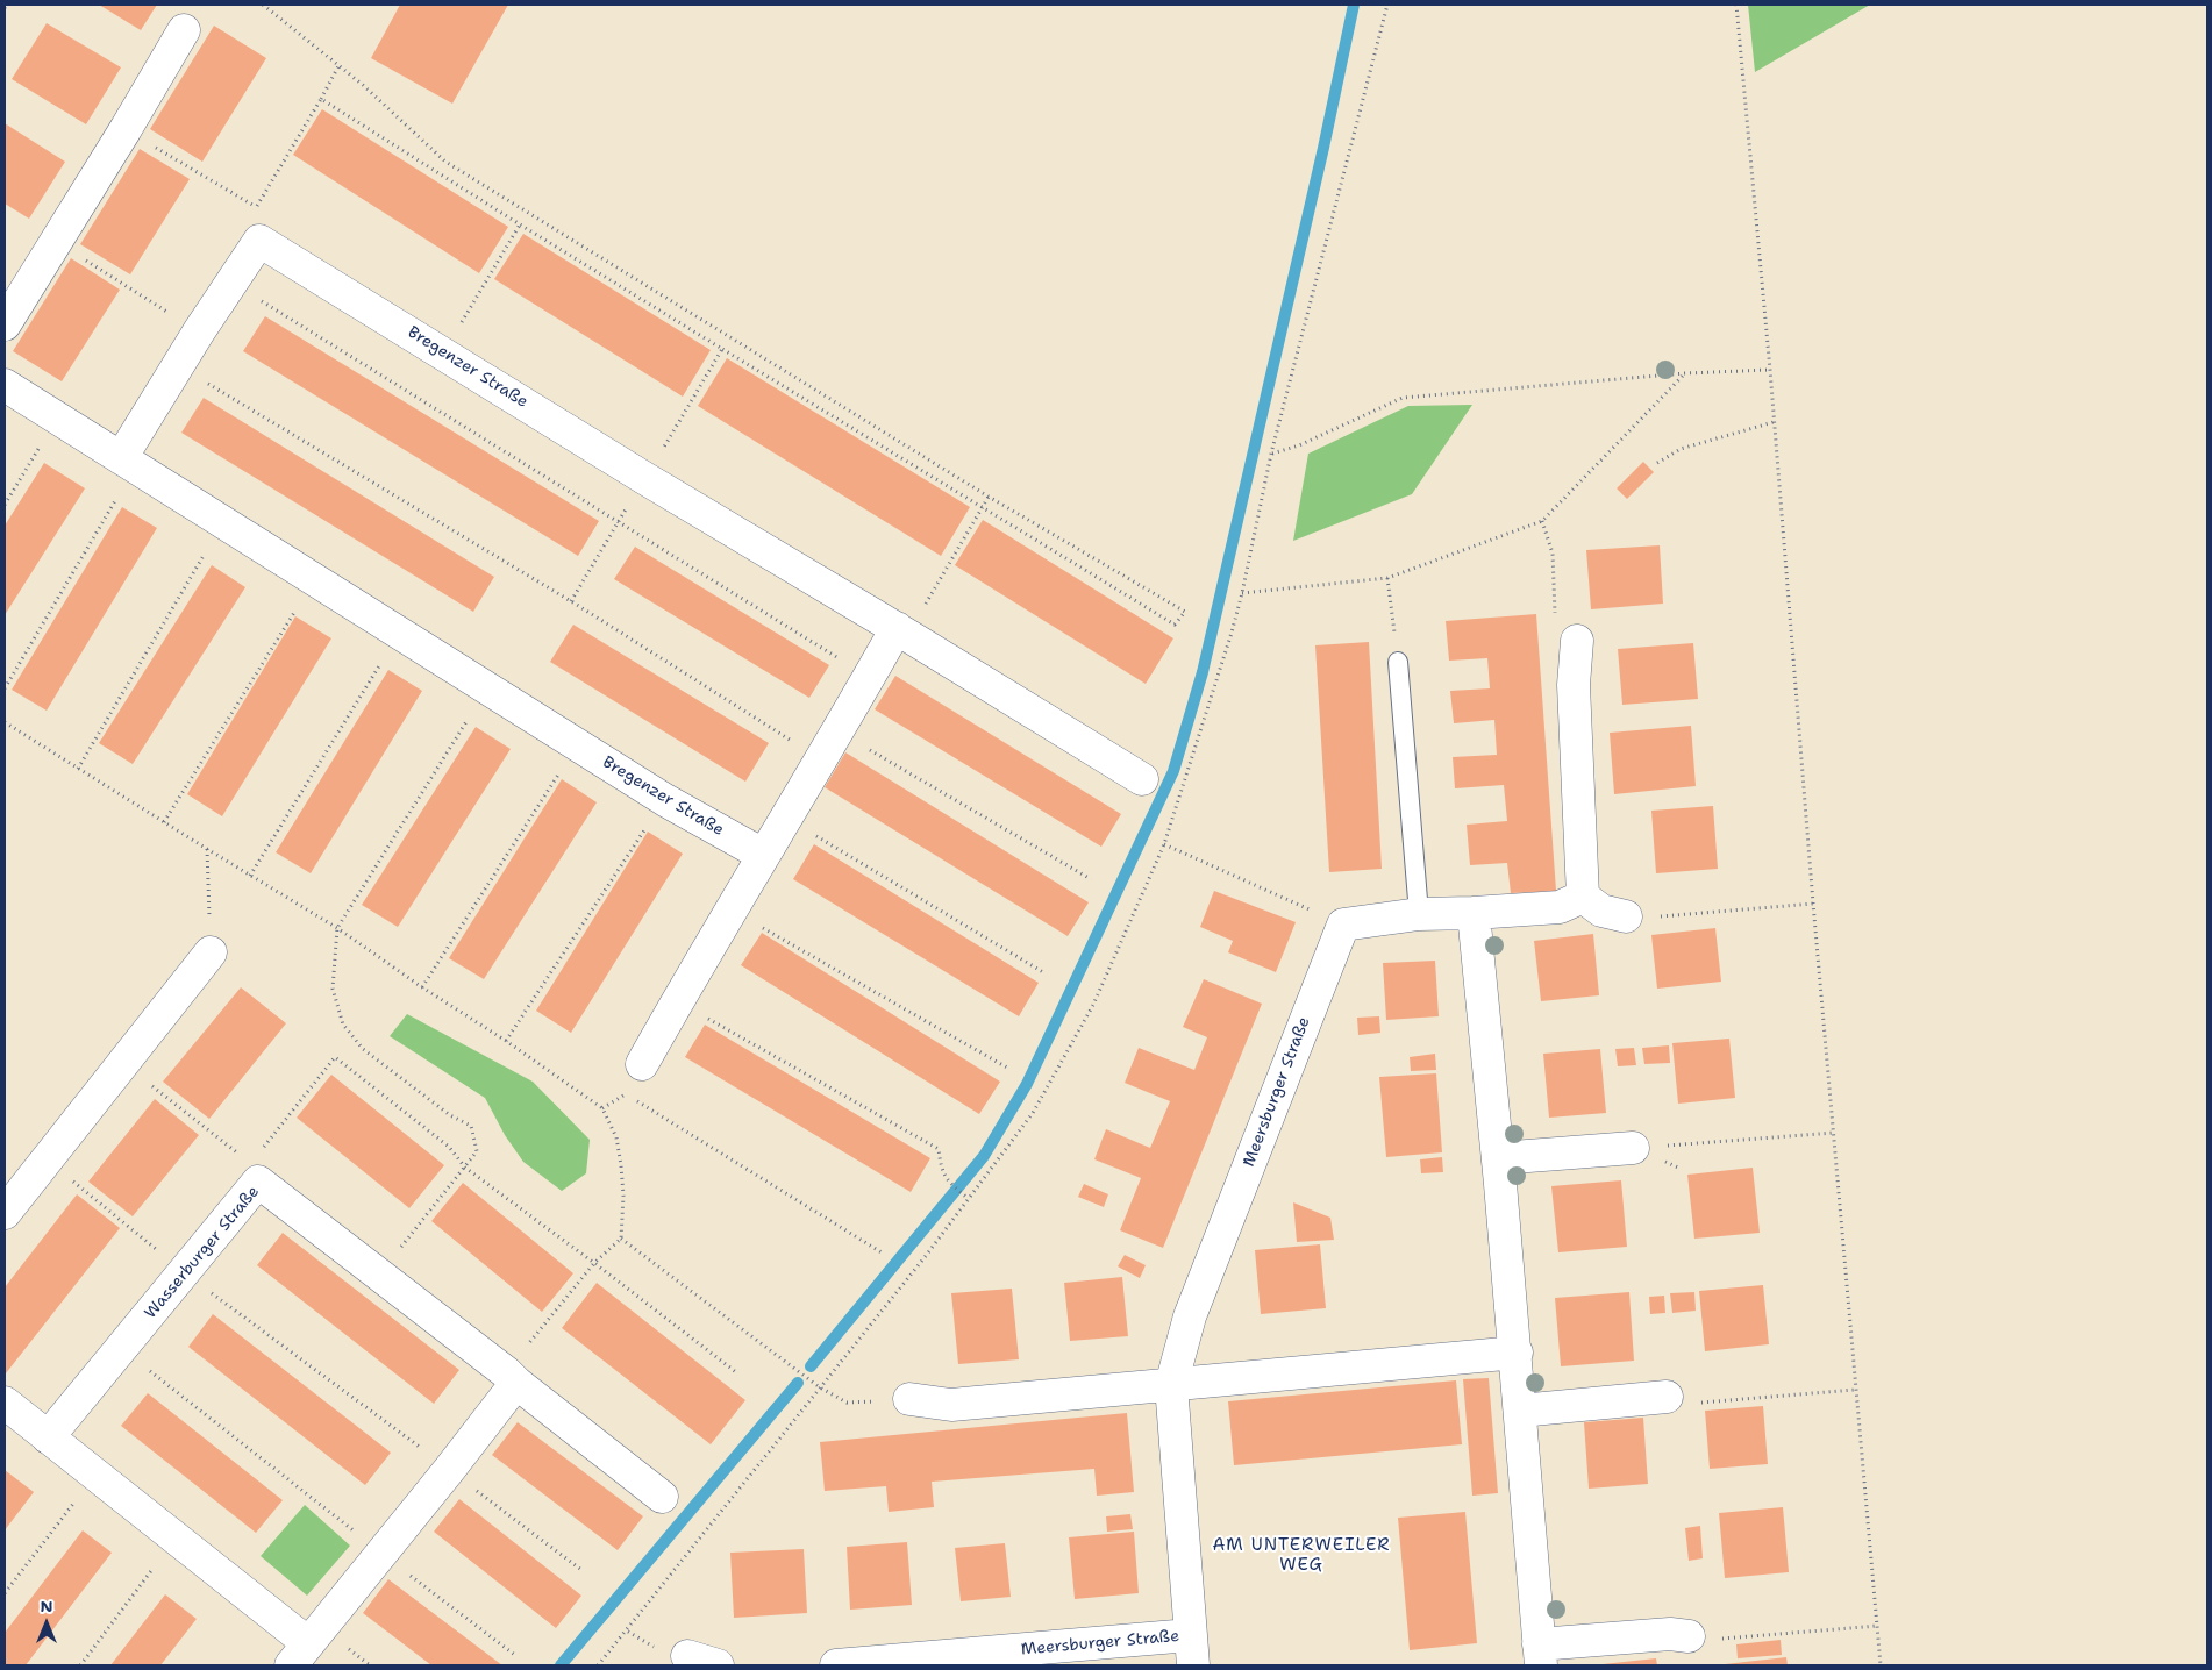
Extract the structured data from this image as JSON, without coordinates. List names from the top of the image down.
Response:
{
  "streets": {
    "street": ["Bregenzer Straße", "Meersburger Straße", "Wasserburger Straße"]
  },
  "districts": ["AM UNTERWEILER WEG"],
  "north": "top"
}
